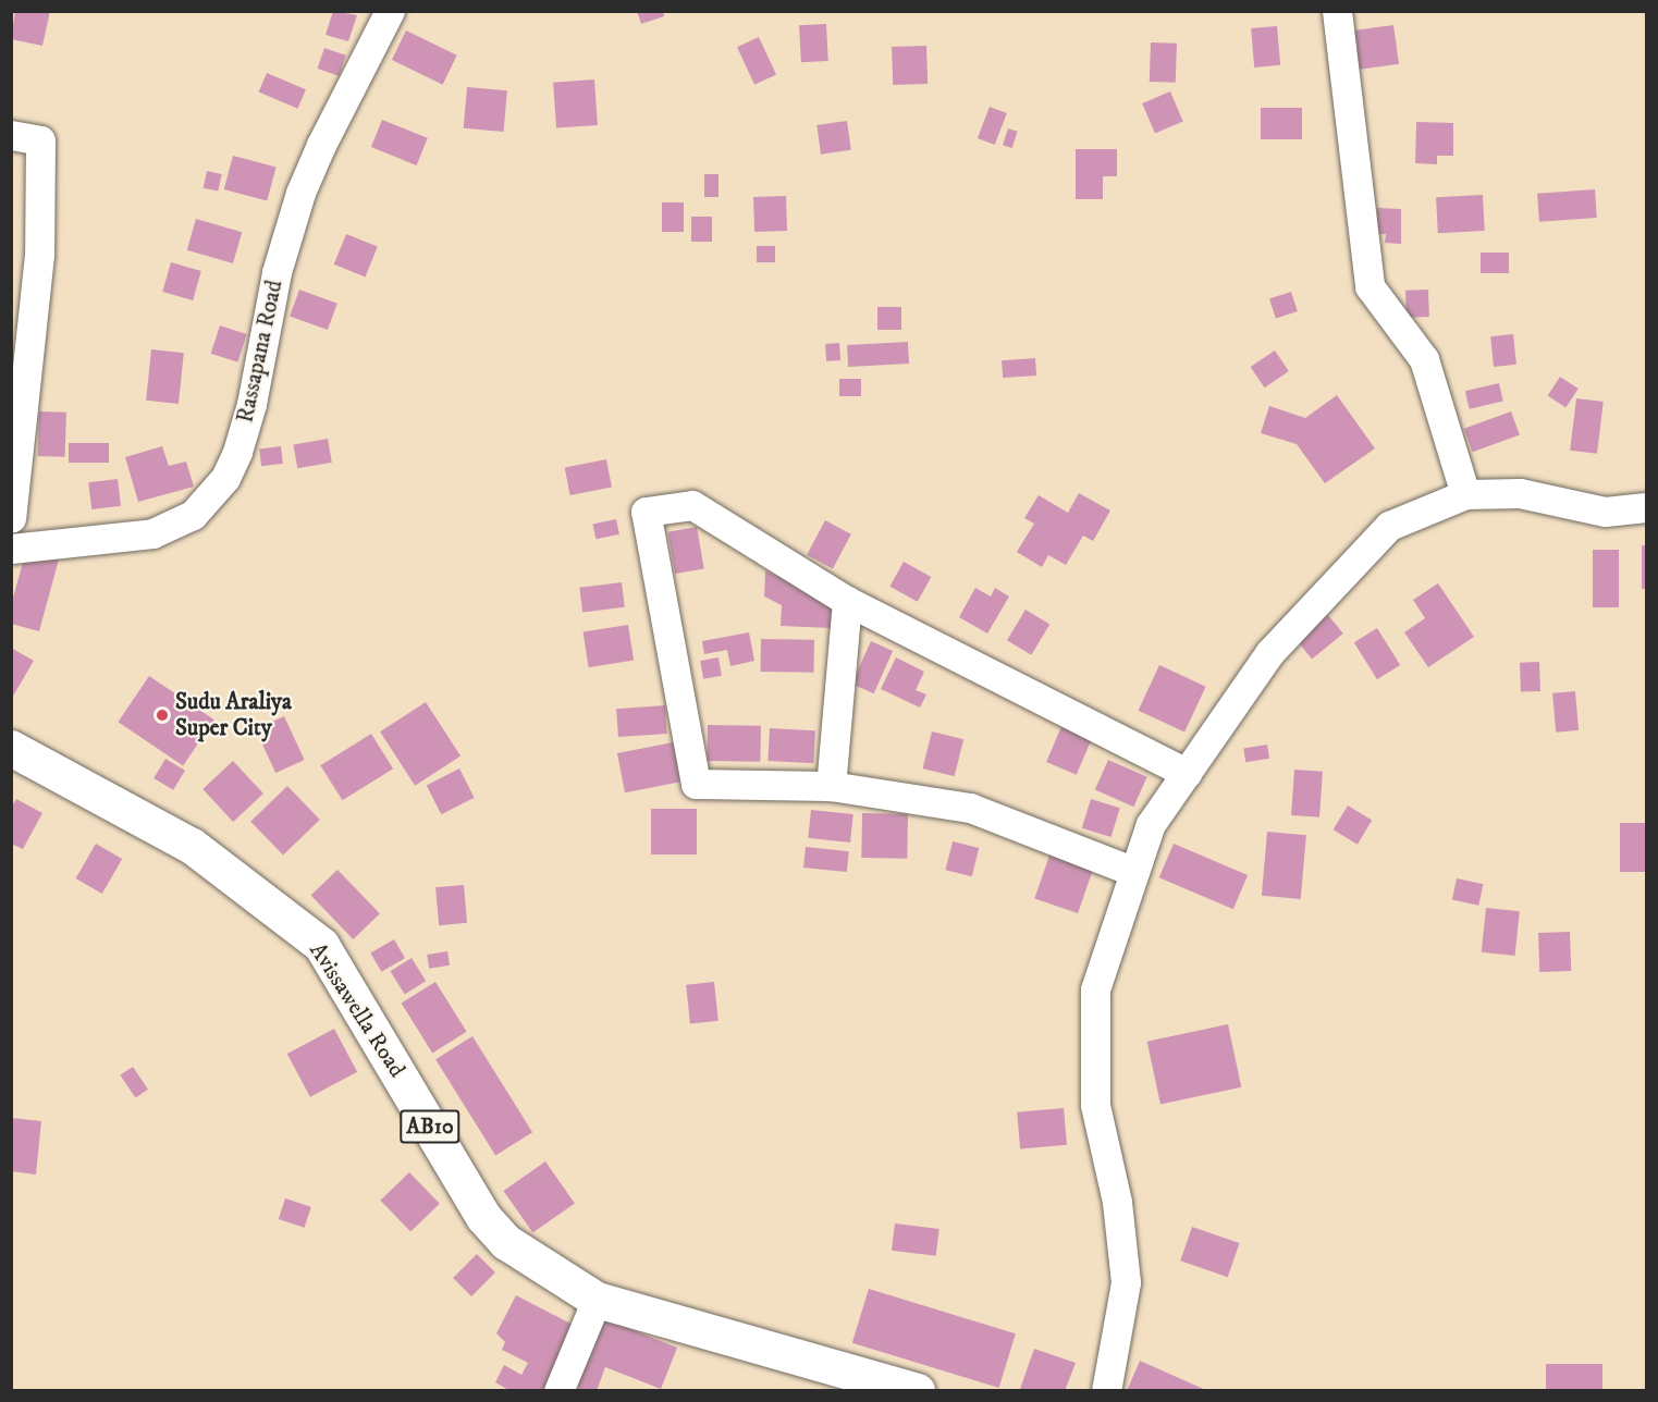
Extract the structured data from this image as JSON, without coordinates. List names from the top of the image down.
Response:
{
  "streets": {
    "main road": ["Avissawella Road", "AB10"],
    "street": ["Rassapana Road"]
  },
  "places": ["Sudu Araliya Super City"]
}
